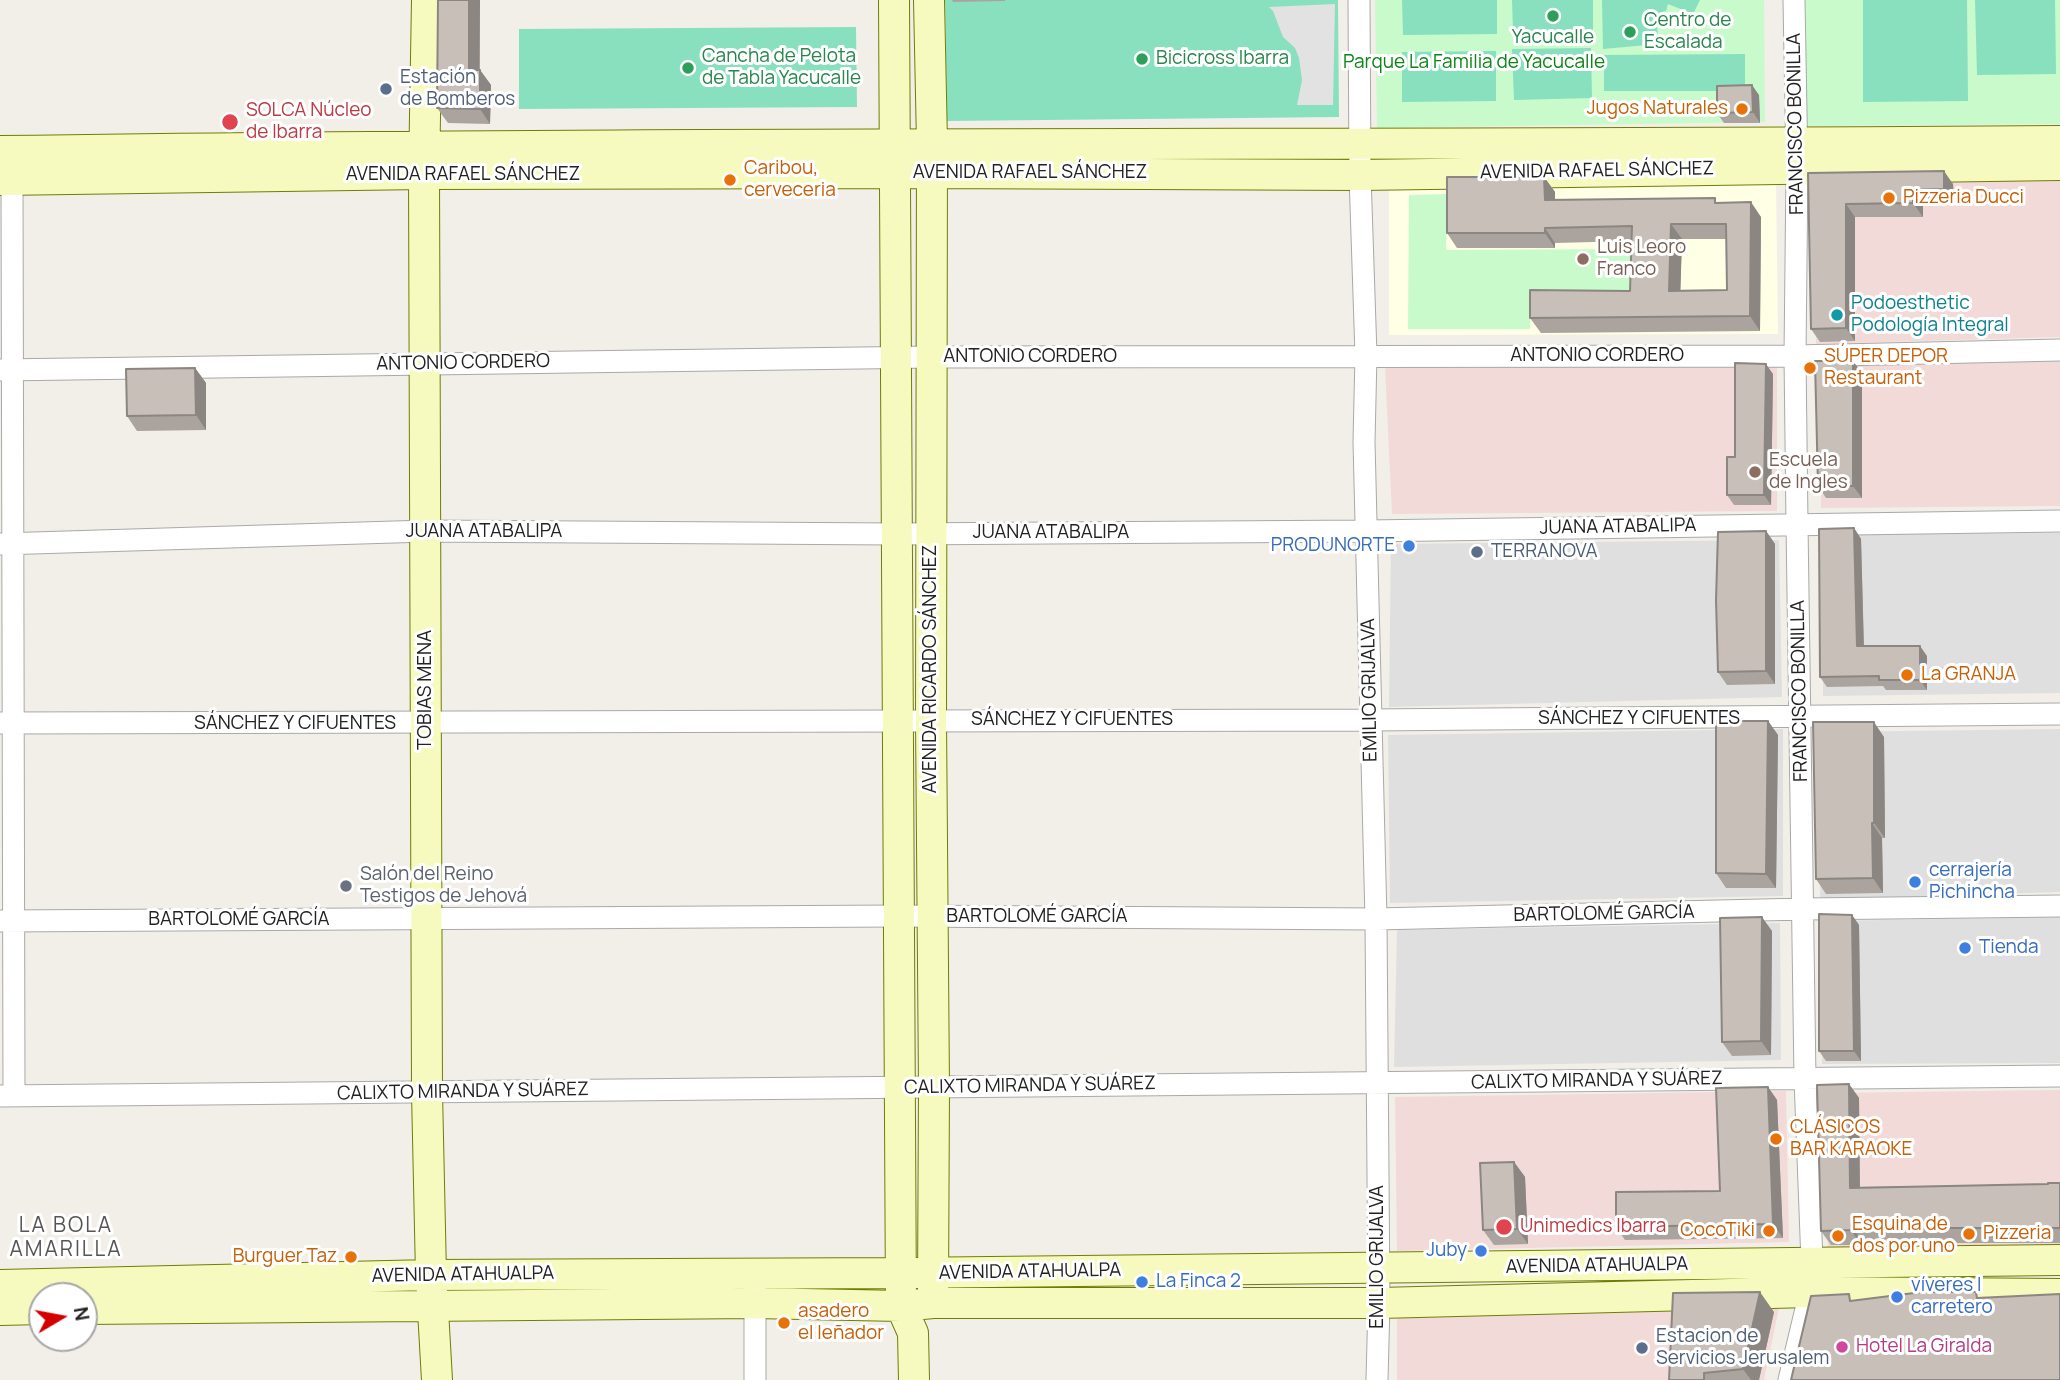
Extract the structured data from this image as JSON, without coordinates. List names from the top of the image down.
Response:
{
  "streets": {
    "main road": [
      "AVENIDA RAFAEL SÁNCHEZ",
      "AVENIDA RICARDO SÁNCHEZ",
      "TOBIAS MENA",
      "AVENIDA ATAHUALPA"
    ],
    "street": [
      "FRANCISCO BONILLA",
      "ANTONIO CORDERO",
      "JUANA ATABALIPA",
      "EMILIO GRIJALVA",
      "SÁNCHEZ Y CIFUENTES",
      "BARTOLOMÉ GARCÍA",
      "CALIXTO MIRANDA Y SUÁREZ"
    ]
  },
  "crossings": [
    ["FRANCISCO BONILLA", "AVENIDA RAFAEL SÁNCHEZ"],
    ["FRANCISCO BONILLA", "ANTONIO CORDERO"],
    ["FRANCISCO BONILLA", "JUANA ATABALIPA"],
    ["FRANCISCO BONILLA", "SÁNCHEZ Y CIFUENTES"],
    ["FRANCISCO BONILLA", "BARTOLOMÉ GARCÍA"],
    ["FRANCISCO BONILLA", "CALIXTO MIRANDA Y SUÁREZ"],
    ["FRANCISCO BONILLA", "AVENIDA ATAHUALPA"],
    ["AVENIDA RAFAEL SÁNCHEZ", "AVENIDA RICARDO SÁNCHEZ"],
    ["AVENIDA RAFAEL SÁNCHEZ", "TOBIAS MENA"],
    ["AVENIDA RAFAEL SÁNCHEZ", "EMILIO GRIJALVA"],
    ["ANTONIO CORDERO", "AVENIDA RICARDO SÁNCHEZ"],
    ["ANTONIO CORDERO", "TOBIAS MENA"],
    ["ANTONIO CORDERO", "EMILIO GRIJALVA"],
    ["JUANA ATABALIPA", "AVENIDA RICARDO SÁNCHEZ"],
    ["JUANA ATABALIPA", "TOBIAS MENA"],
    ["JUANA ATABALIPA", "EMILIO GRIJALVA"],
    ["AVENIDA RICARDO SÁNCHEZ", "SÁNCHEZ Y CIFUENTES"],
    ["AVENIDA RICARDO SÁNCHEZ", "BARTOLOMÉ GARCÍA"],
    ["AVENIDA RICARDO SÁNCHEZ", "CALIXTO MIRANDA Y SUÁREZ"],
    ["AVENIDA RICARDO SÁNCHEZ", "AVENIDA ATAHUALPA"],
    ["TOBIAS MENA", "SÁNCHEZ Y CIFUENTES"],
    ["TOBIAS MENA", "BARTOLOMÉ GARCÍA"],
    ["TOBIAS MENA", "CALIXTO MIRANDA Y SUÁREZ"],
    ["TOBIAS MENA", "AVENIDA ATAHUALPA"],
    ["EMILIO GRIJALVA", "SÁNCHEZ Y CIFUENTES"],
    ["EMILIO GRIJALVA", "BARTOLOMÉ GARCÍA"],
    ["EMILIO GRIJALVA", "CALIXTO MIRANDA Y SUÁREZ"],
    ["EMILIO GRIJALVA", "AVENIDA ATAHUALPA"]
  ],
  "districts": ["LA BOLA AMARILLA"],
  "parks": ["Parque La Familia de Yacucalle"],
  "places": [
    "Yacucalle",
    "Centro de Escalada",
    "Bicicross Ibarra",
    "Cancha de Pelota de Tabla Yacucalle",
    "Estación de Bomberos",
    "Jugos Naturales",
    "SOLCA Núcleo de Ibarra",
    "Caribou, cerveceria",
    "Pizzeria Ducci",
    "Luis Leoro Franco",
    "Podoesthetic Podología Integral",
    "SÚPER DEPOR Restaurant",
    "Escuela de Ingles",
    "PRODUNORTE",
    "TERRANOVA",
    "La GRANJA",
    "cerrajería Pichincha",
    "Salón del Reino Testigos de Jehová",
    "Tienda",
    "CLÁSICOS BAR KARAOKE",
    "Unimedics Ibarra",
    "CocoTiki",
    "Pizzeria",
    "Esquina de dos por uno",
    "Juby",
    "Burguer Taz",
    "La Finca 2",
    "víveres l carretero",
    "asadero el leñador",
    "Hotel La Giralda",
    "Estacion de Servicios Jerusalem"
  ],
  "north": "right"
}
